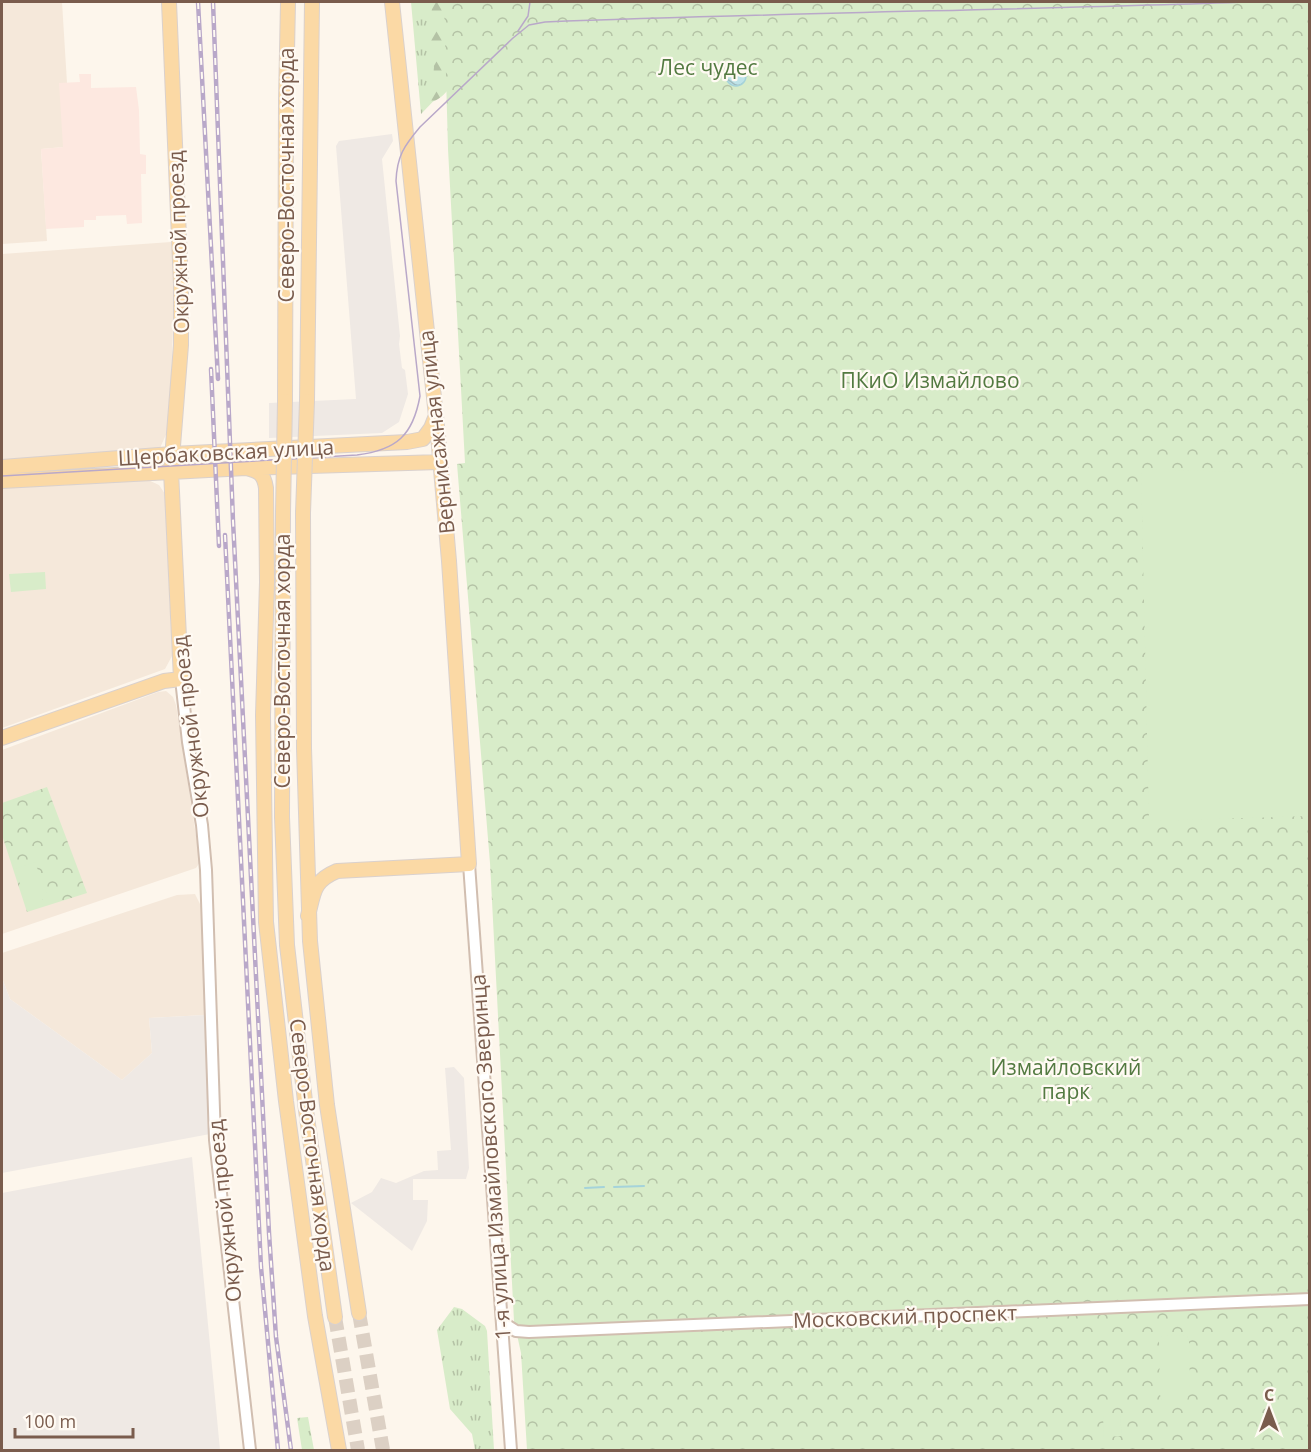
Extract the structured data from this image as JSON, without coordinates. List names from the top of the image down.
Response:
{
  "streets": {
    "main road": [
      "Северо-Восточная хорда",
      "Окружной проезд",
      "Вернисажная улица",
      "Щербаковская улица"
    ],
    "street": ["1-я улица Измайловского Зверинца", "Московский проспект"]
  },
  "crossings": [
    ["Окружной проезд", "Щербаковская улица"],
    ["Вернисажная улица", "Щербаковская улица"],
    ["Вернисажная улица", "1-я улица Измайловского Зверинца"],
    ["1-я улица Измайловского Зверинца", "Московский проспект"]
  ],
  "parks": ["Лес чудес", "ПКиО Измайлово", "Измайловский парк"],
  "scale_bar": "100 m",
  "north": "top"
}
